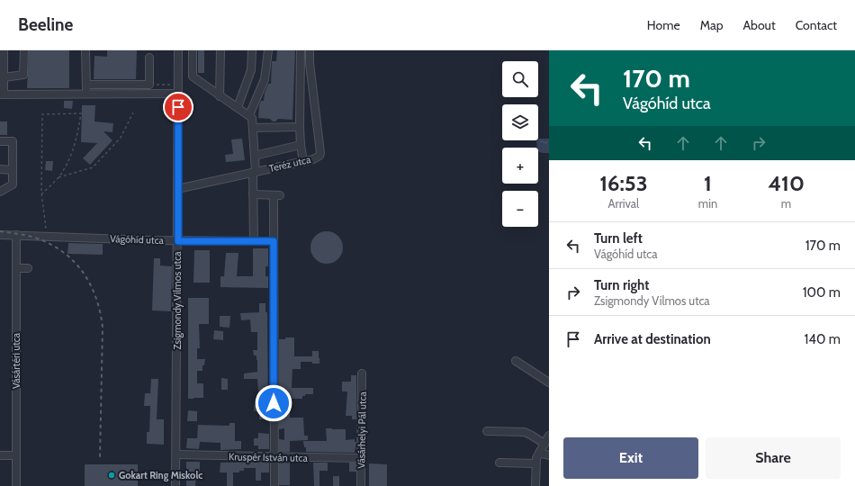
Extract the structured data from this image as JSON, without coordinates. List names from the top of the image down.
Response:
{
  "streets": {
    "street": [
      "Teréz utca",
      "Vágóhíd utca",
      "Zsigmondy Vilmos utca",
      "Vásártéri utca",
      "Vásárhelyi Pál utca",
      "Kruspér István utca"
    ]
  },
  "crossings": [
    ["Teréz utca", "Zsigmondy Vilmos utca"],
    ["Vágóhíd utca", "Zsigmondy Vilmos utca"],
    ["Vágóhíd utca", "Vásártéri utca"],
    ["Zsigmondy Vilmos utca", "Kruspér István utca"],
    ["Vásárhelyi Pál utca", "Kruspér István utca"]
  ],
  "places": ["Gokart Ring Miskolc"],
  "page": {
    "header": "Beeline",
    "nav": [
      "Home",
      "Map",
      "About",
      "Contact"
    ],
    "turn": ["170 m", "Vágóhíd utca"],
    "map_buttons": ["+", "−"],
    "eta": [
      "16:53",
      "Arrival",
      "1",
      "min",
      "410",
      "m"
    ],
    "list": [
      {
        "name": "Turn left",
        "note": "Vágóhíd utca",
        "value": "170 m"
      },
      {
        "name": "Turn right",
        "note": "Zsigmondy Vilmos utca",
        "value": "100 m"
      },
      {
        "name": "Arrive at destination",
        "value": "140 m"
      }
    ],
    "buttons": ["Exit", "Share"]
  }
}
